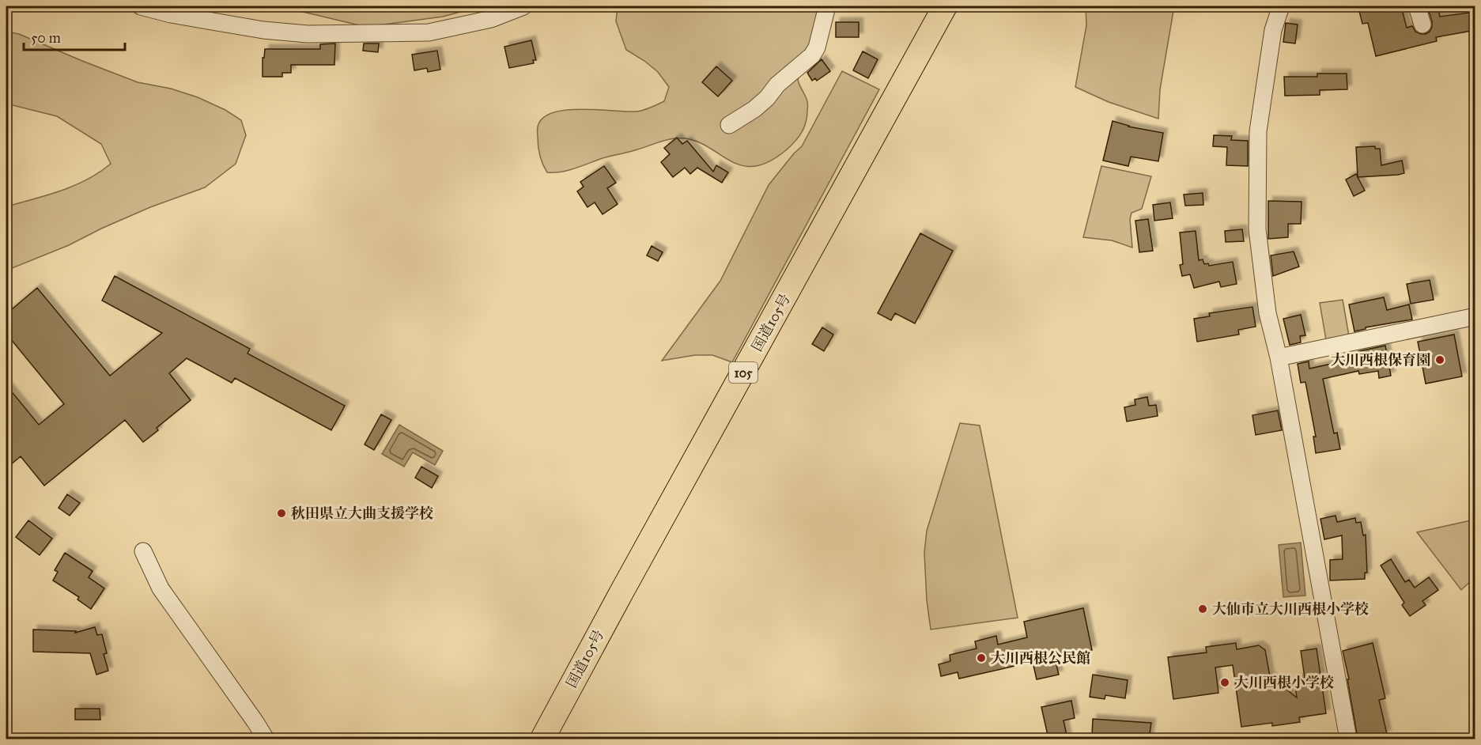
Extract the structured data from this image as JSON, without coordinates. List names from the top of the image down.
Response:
{
  "streets": {
    "highway": ["国道105号", "105"]
  },
  "places": [
    "大川西根保育園",
    "秋田県立大曲支援学校",
    "大仙市立大川西根小学校",
    "大川西根公民館",
    "大川西根小学校"
  ],
  "scale_bar": "50 m"
}
